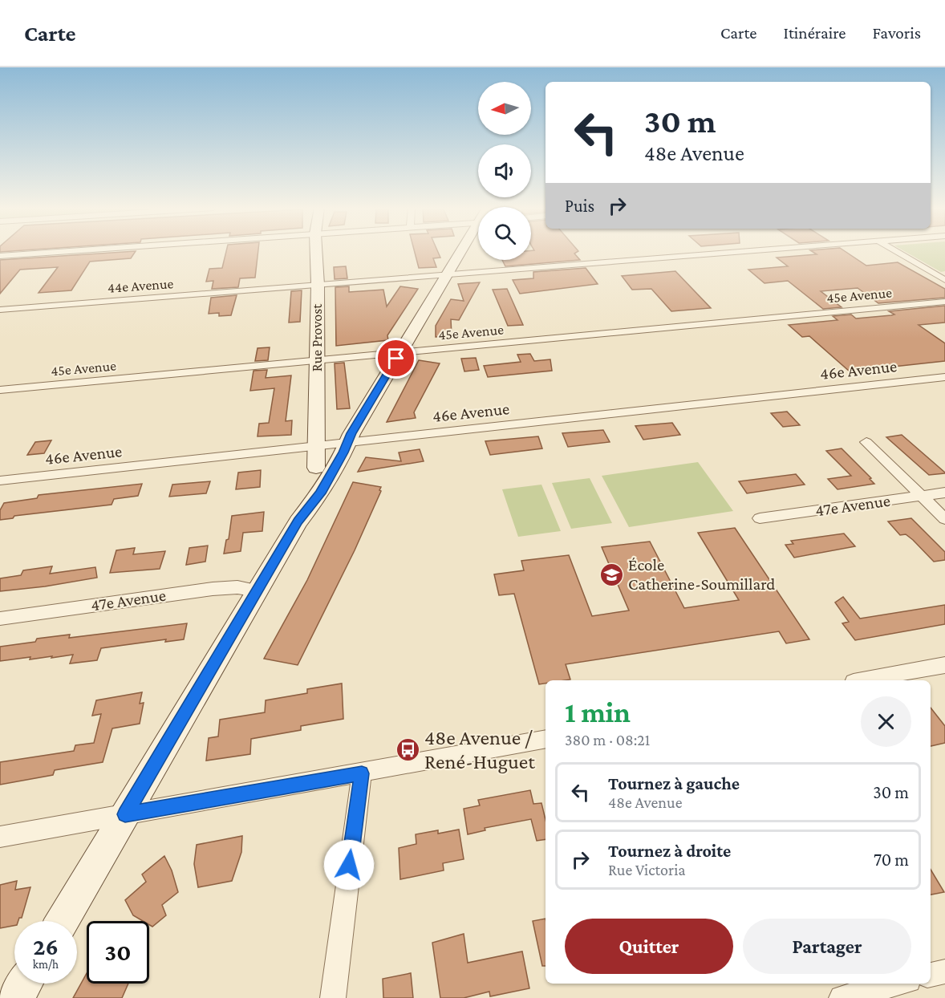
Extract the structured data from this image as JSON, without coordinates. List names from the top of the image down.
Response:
{
  "streets": {
    "main road": ["Rue Provost"],
    "street": [
      "44e Avenue",
      "45e Avenue",
      "46e Avenue",
      "47e Avenue"
    ]
  },
  "crossings": [
    ["44e Avenue", "Rue Provost"],
    ["45e Avenue", "Rue Provost"],
    ["Rue Provost", "46e Avenue"]
  ],
  "places": {
    "school or university": ["École Catherine-Soumillard"],
    "bus stop": ["48e Avenue / René-Huguet"]
  },
  "north": "left",
  "page": {
    "header": "Carte",
    "nav": ["Carte", "Itinéraire", "Favoris"],
    "turn": ["30 m", "48e Avenue"],
    "then": "Puis",
    "heading": ["1 min", "380 m · 08:21"],
    "list": [
      {
        "name": "Tournez à gauche",
        "note": "48e Avenue",
        "value": "30 m"
      },
      {
        "name": "Tournez à droite",
        "note": "Rue Victoria",
        "value": "70 m"
      }
    ],
    "buttons": ["Quitter", "Partager"],
    "speed": "26 km/h",
    "limit": "30"
  }
}
